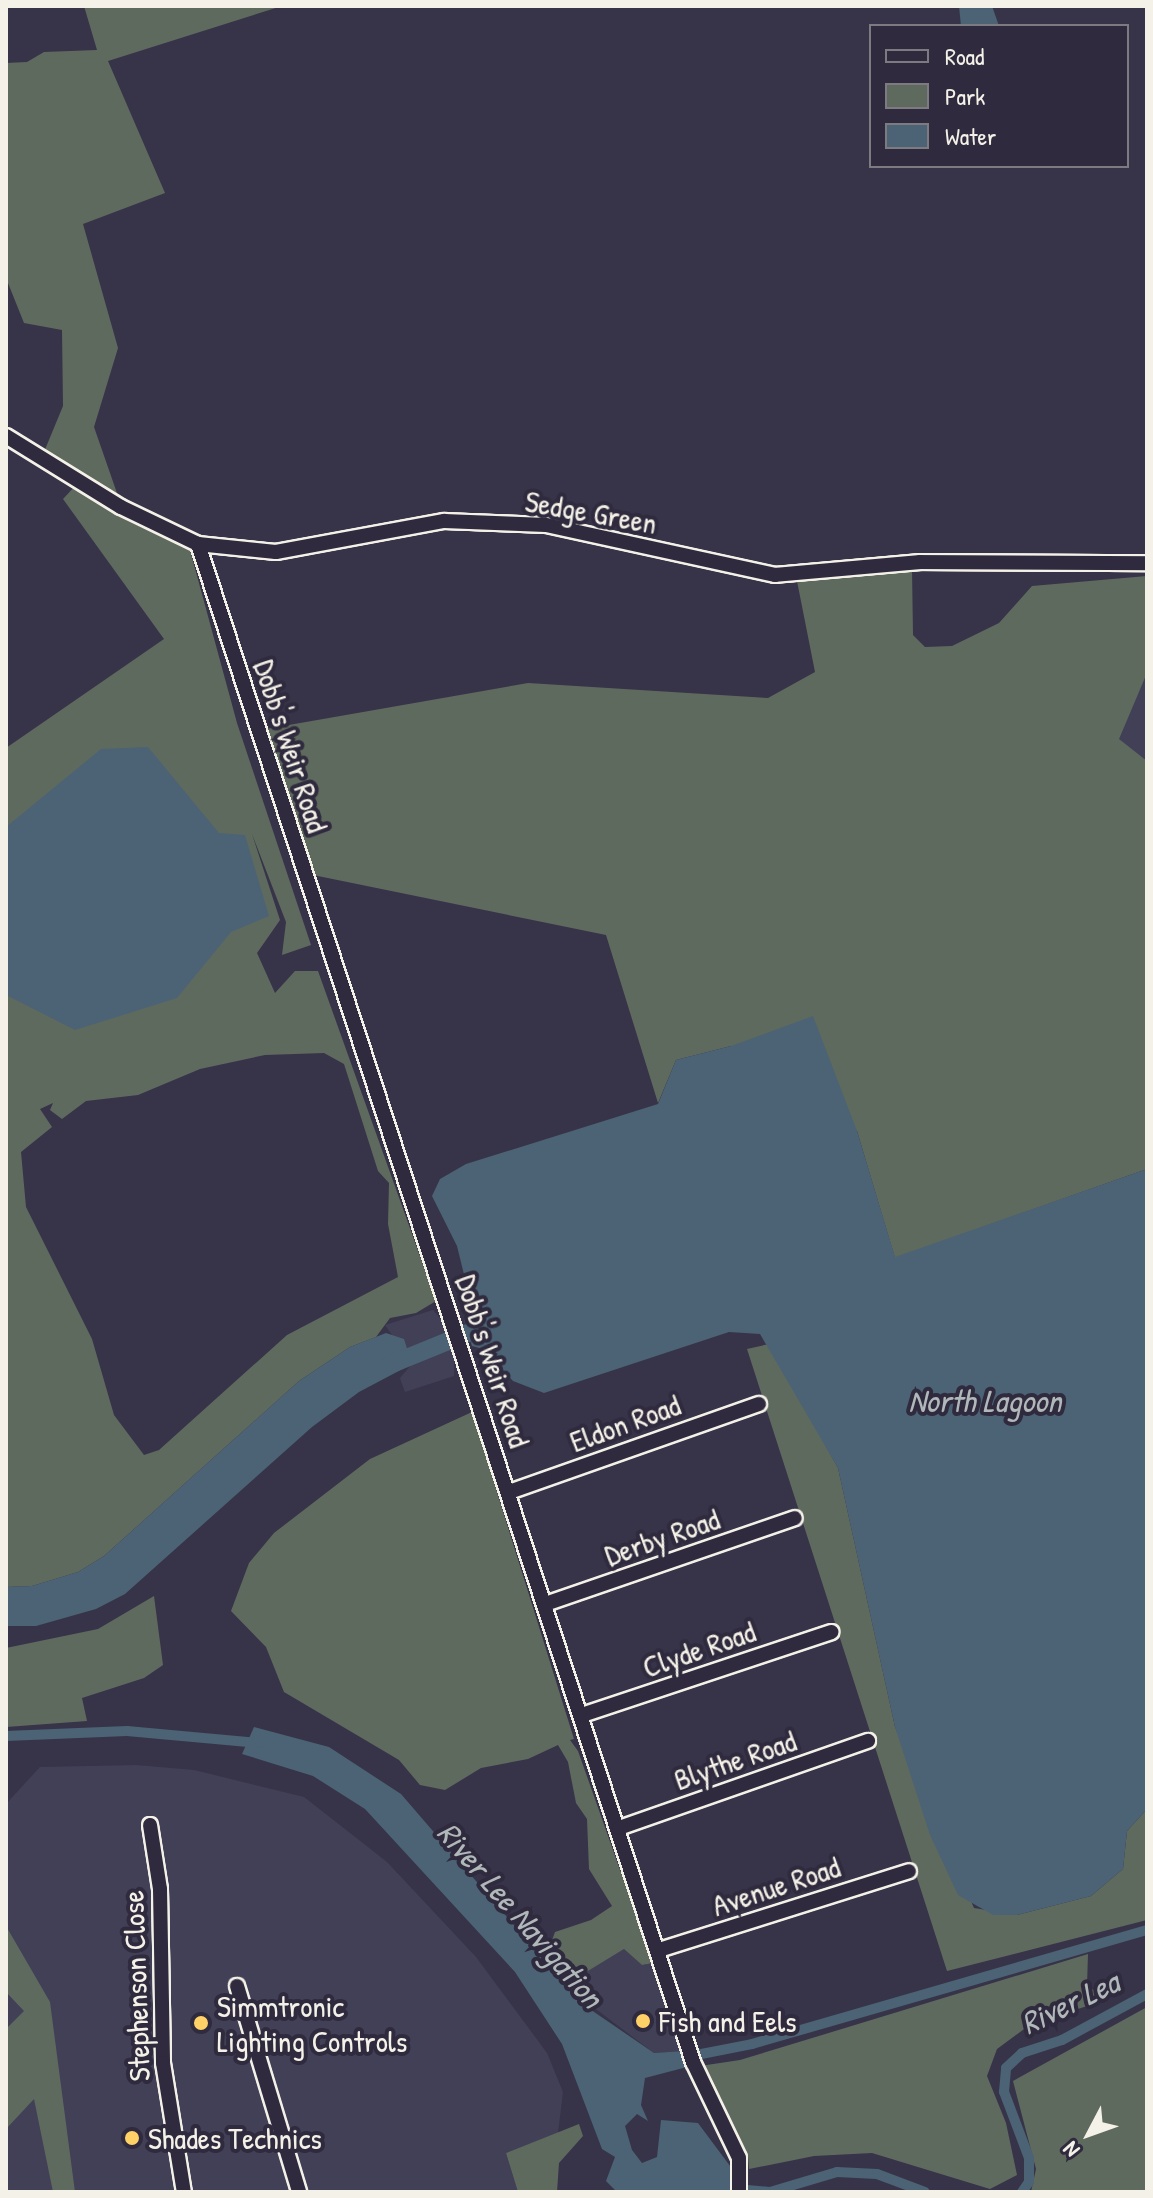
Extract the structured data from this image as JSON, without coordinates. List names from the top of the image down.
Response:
{
  "streets": {
    "street": [
      "Sedge Green",
      "Dobb's Weir Road",
      "Eldon Road",
      "Derby Road",
      "Clyde Road",
      "Blythe Road",
      "Avenue Road",
      "Stephenson Close"
    ]
  },
  "crossings": [
    ["Sedge Green", "Dobb's Weir Road"],
    ["Dobb's Weir Road", "Eldon Road"],
    ["Dobb's Weir Road", "Derby Road"],
    ["Dobb's Weir Road", "Clyde Road"],
    ["Dobb's Weir Road", "Blythe Road"],
    ["Dobb's Weir Road", "Avenue Road"]
  ],
  "water": ["North Lagoon", "River Lee Navigation", "River Lea"],
  "places": ["Fish and Eels", "Simmtronic Lighting Controls", "Shades Technics"],
  "legend": ["Road", "Park", "Water"],
  "north": "bottom left"
}
